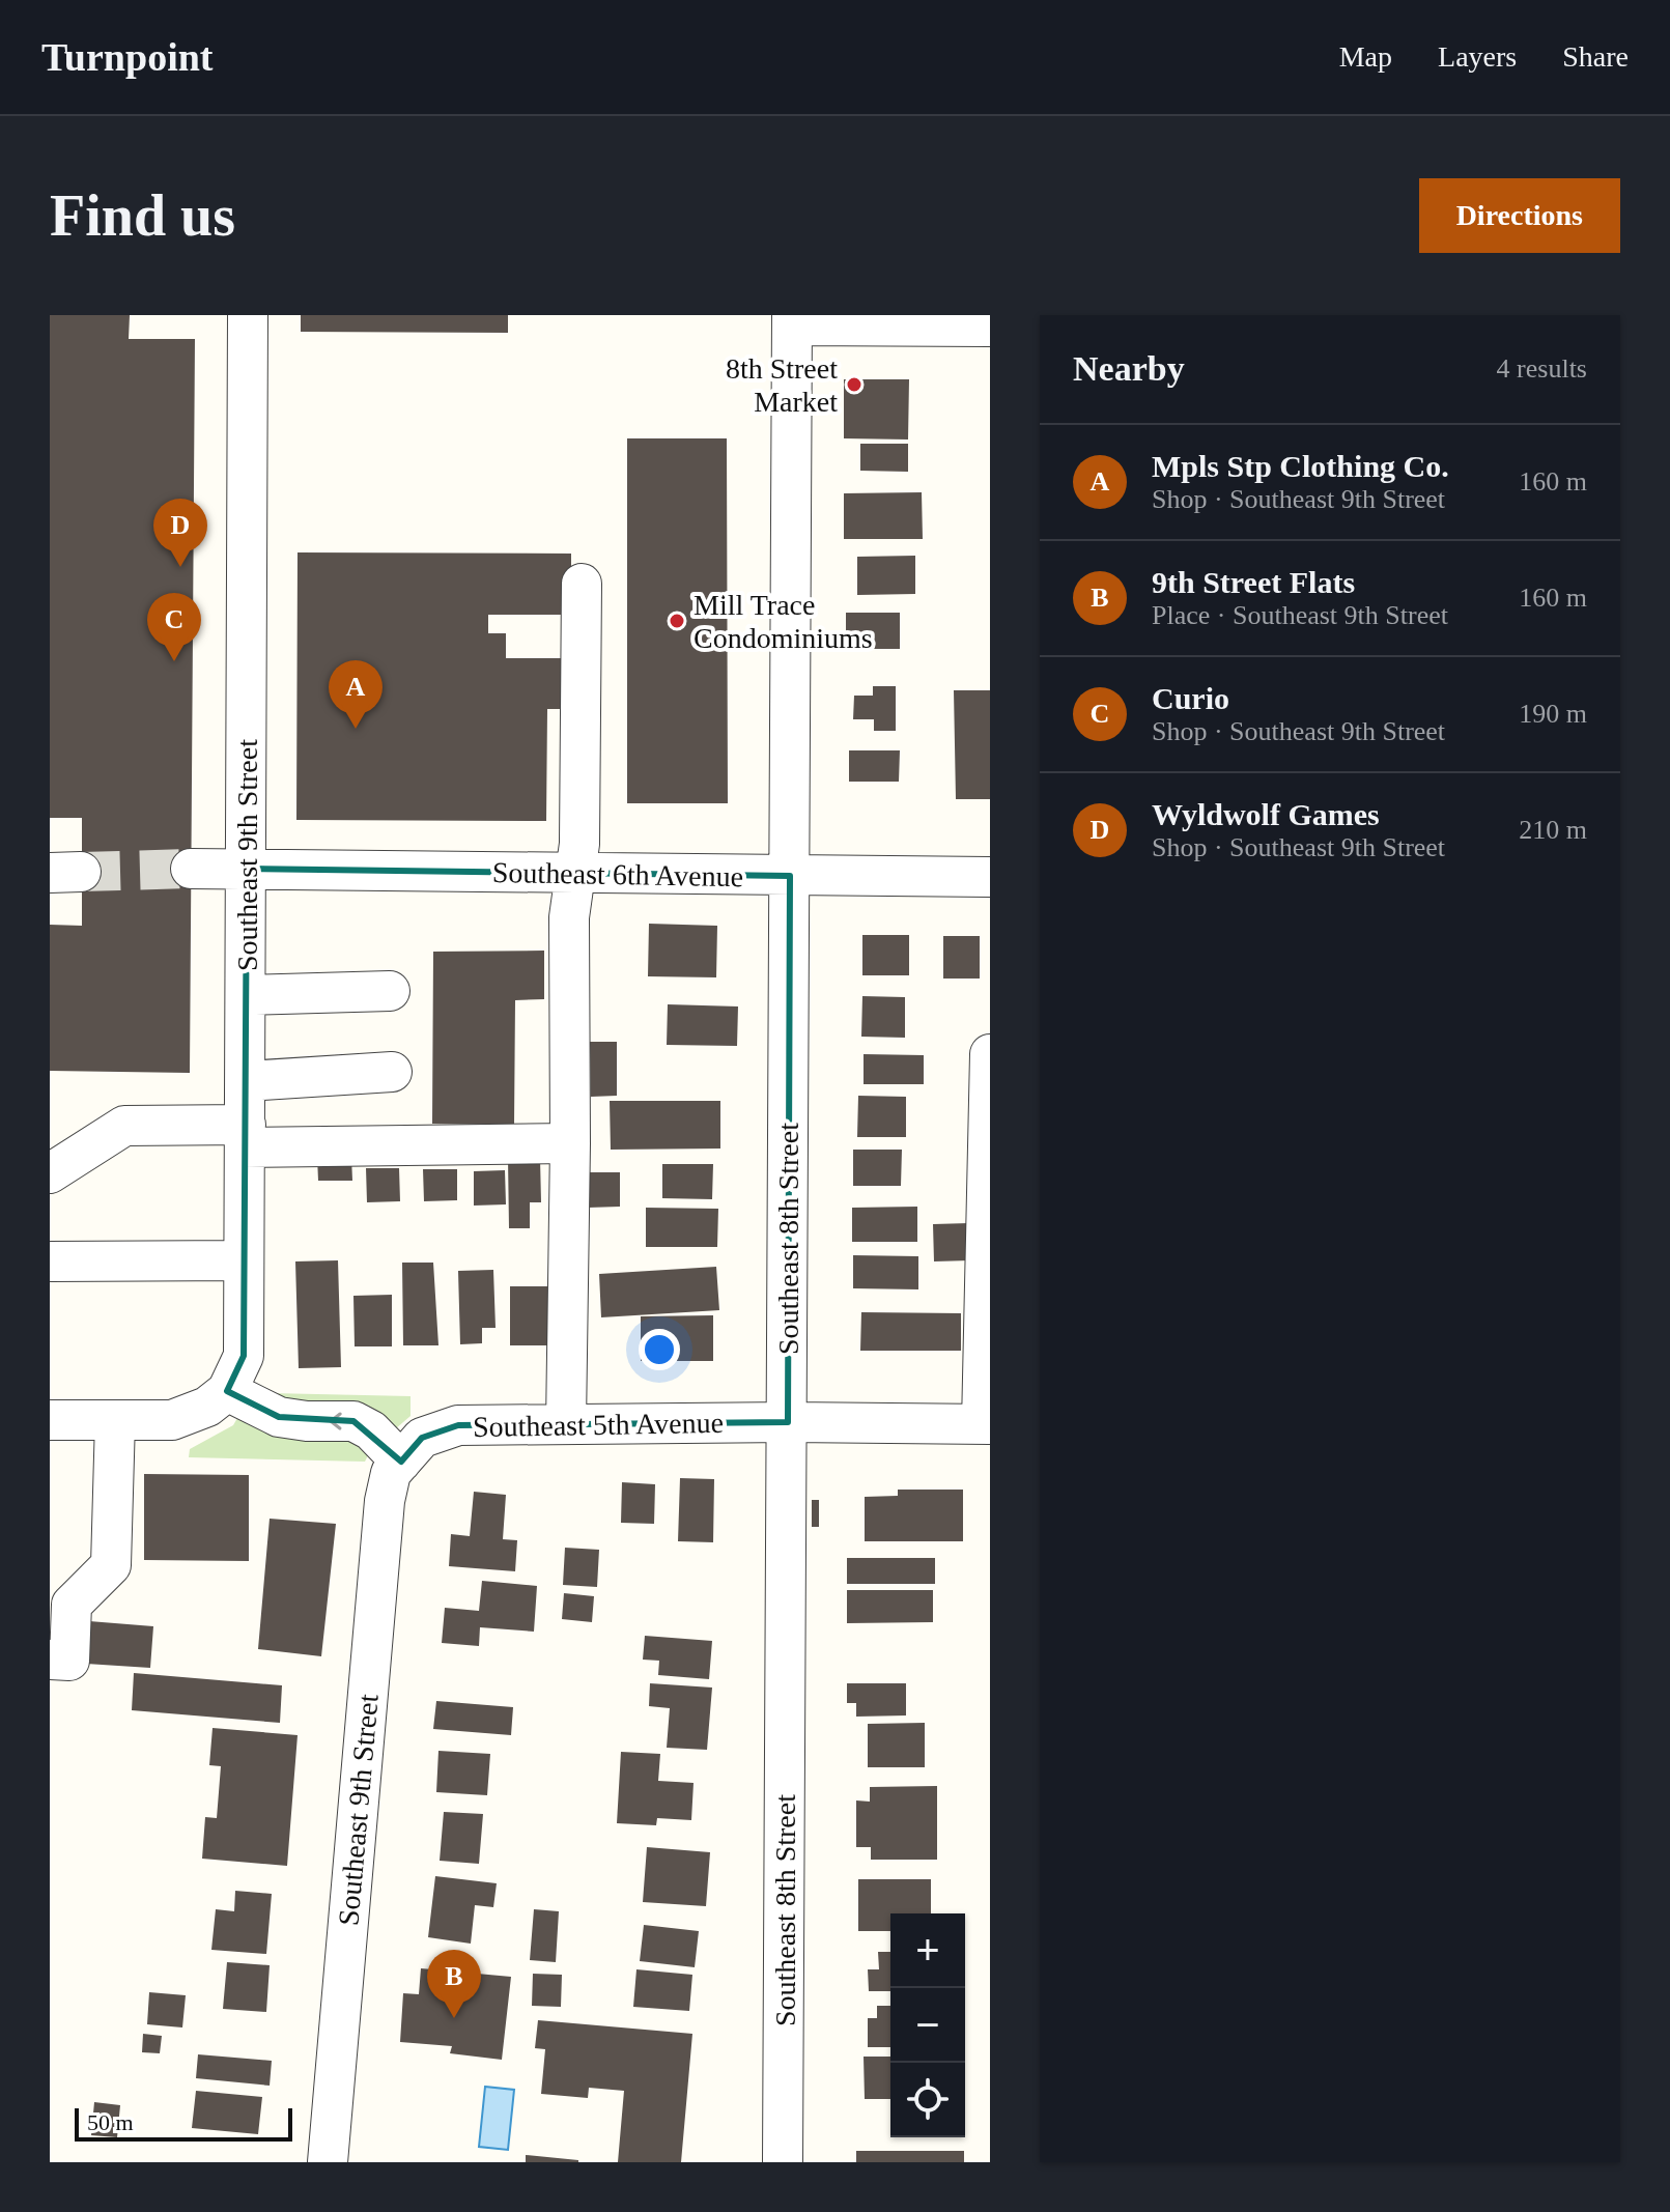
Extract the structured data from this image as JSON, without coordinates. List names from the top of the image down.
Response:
{
  "streets": {
    "street": [
      "Southeast 9th Street",
      "Southeast 6th Avenue",
      "Southeast 8th Street",
      "Southeast 5th Avenue"
    ]
  },
  "crossings": [
    ["Southeast 9th Street", "Southeast 6th Avenue"],
    ["Southeast 9th Street", "Southeast 5th Avenue"],
    ["Southeast 6th Avenue", "Southeast 8th Street"],
    ["Southeast 8th Street", "Southeast 5th Avenue"]
  ],
  "places": ["8th Street Market", "Mill Trace Condominiums"],
  "scale_bar": "50 m",
  "page": {
    "header": "Turnpoint",
    "nav": ["Map", "Layers", "Share"],
    "buttons": "Directions",
    "title": "Find us",
    "heading": ["Nearby", "4 results"],
    "list": [
      {
        "mark": "A",
        "name": "Mpls Stp Clothing Co.",
        "note": "Shop · Southeast 9th Street",
        "value": "160 m"
      },
      {
        "mark": "B",
        "name": "9th Street Flats",
        "note": "Place · Southeast 9th Street",
        "value": "160 m"
      },
      {
        "mark": "C",
        "name": "Curio",
        "note": "Shop · Southeast 9th Street",
        "value": "190 m"
      },
      {
        "mark": "D",
        "name": "Wyldwolf Games",
        "note": "Shop · Southeast 9th Street",
        "value": "210 m"
      }
    ],
    "pins": [
      "D",
      "C",
      "A",
      "B"
    ],
    "map_buttons": ["+", "−"],
    "scale": "50 m"
  }
}
